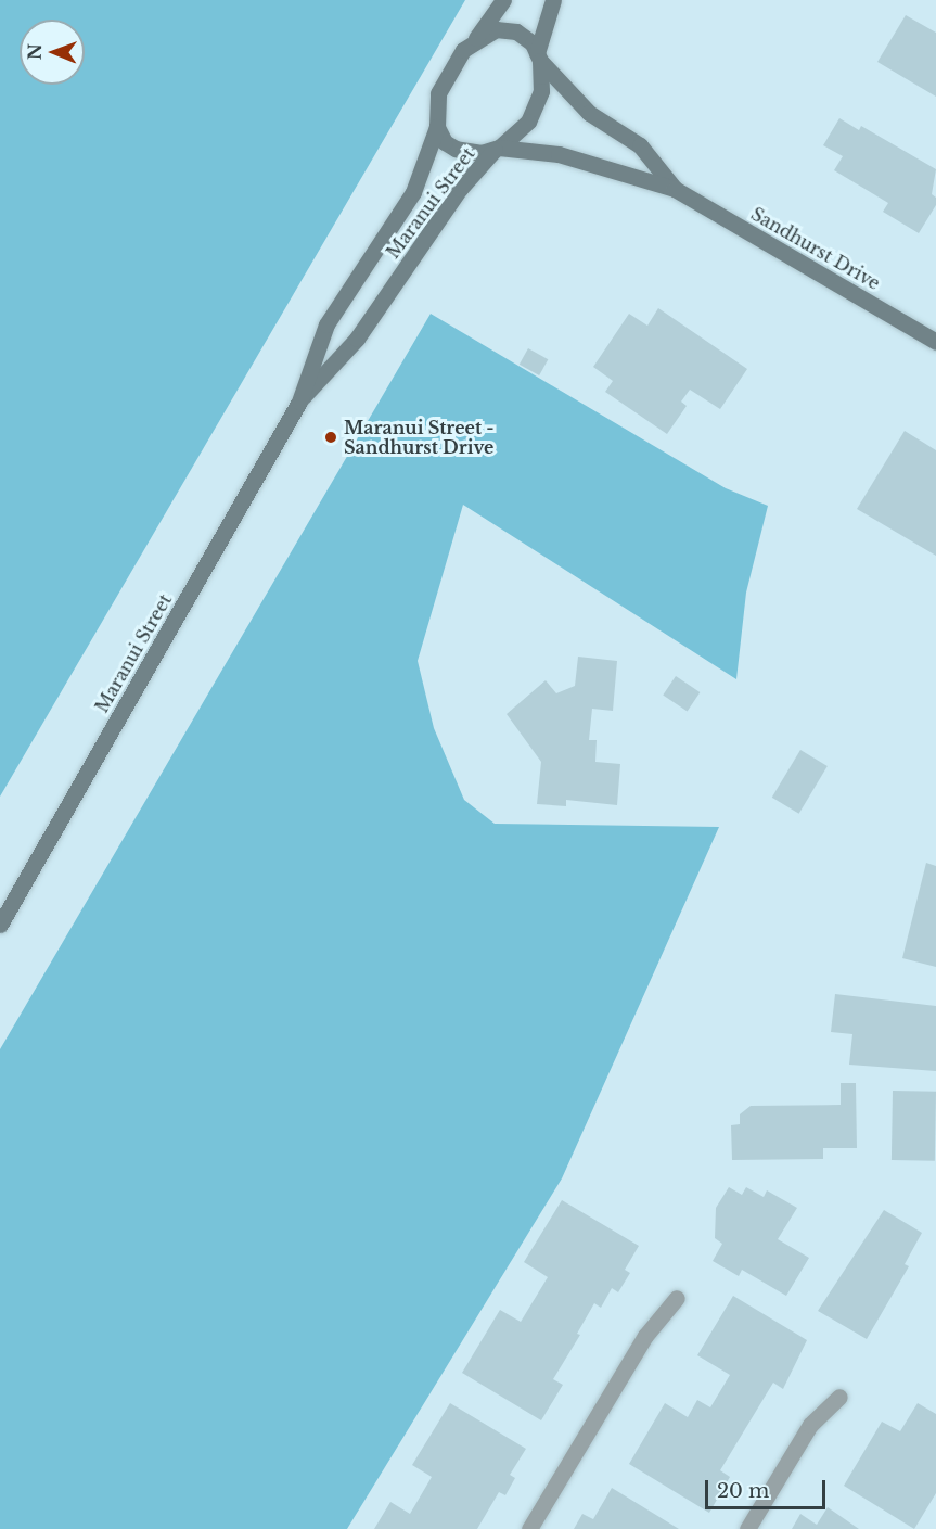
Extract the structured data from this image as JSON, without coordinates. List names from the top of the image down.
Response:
{
  "streets": {
    "main road": ["Maranui Street", "Sandhurst Drive"]
  },
  "crossings": [
    ["Maranui Street", "Sandhurst Drive"]
  ],
  "places": ["Maranui Street - Sandhurst Drive"],
  "scale_bar": "20 m",
  "north": "left"
}
